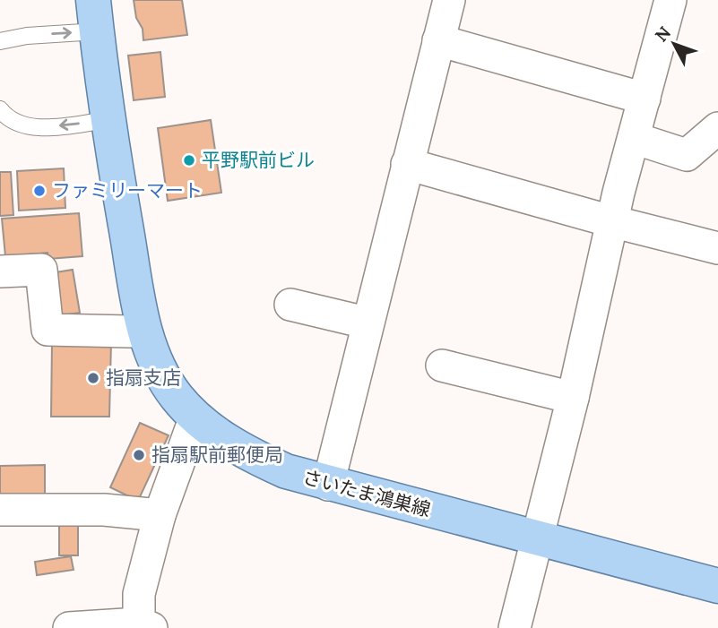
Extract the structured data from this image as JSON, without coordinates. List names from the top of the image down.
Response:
{
  "streets": {
    "main road": ["さいたま鴻巣線"]
  },
  "places": [
    "平野駅前ビル",
    "ファミリーマート",
    "指扇支店",
    "指扇駅前郵便局"
  ],
  "north": "top left"
}
